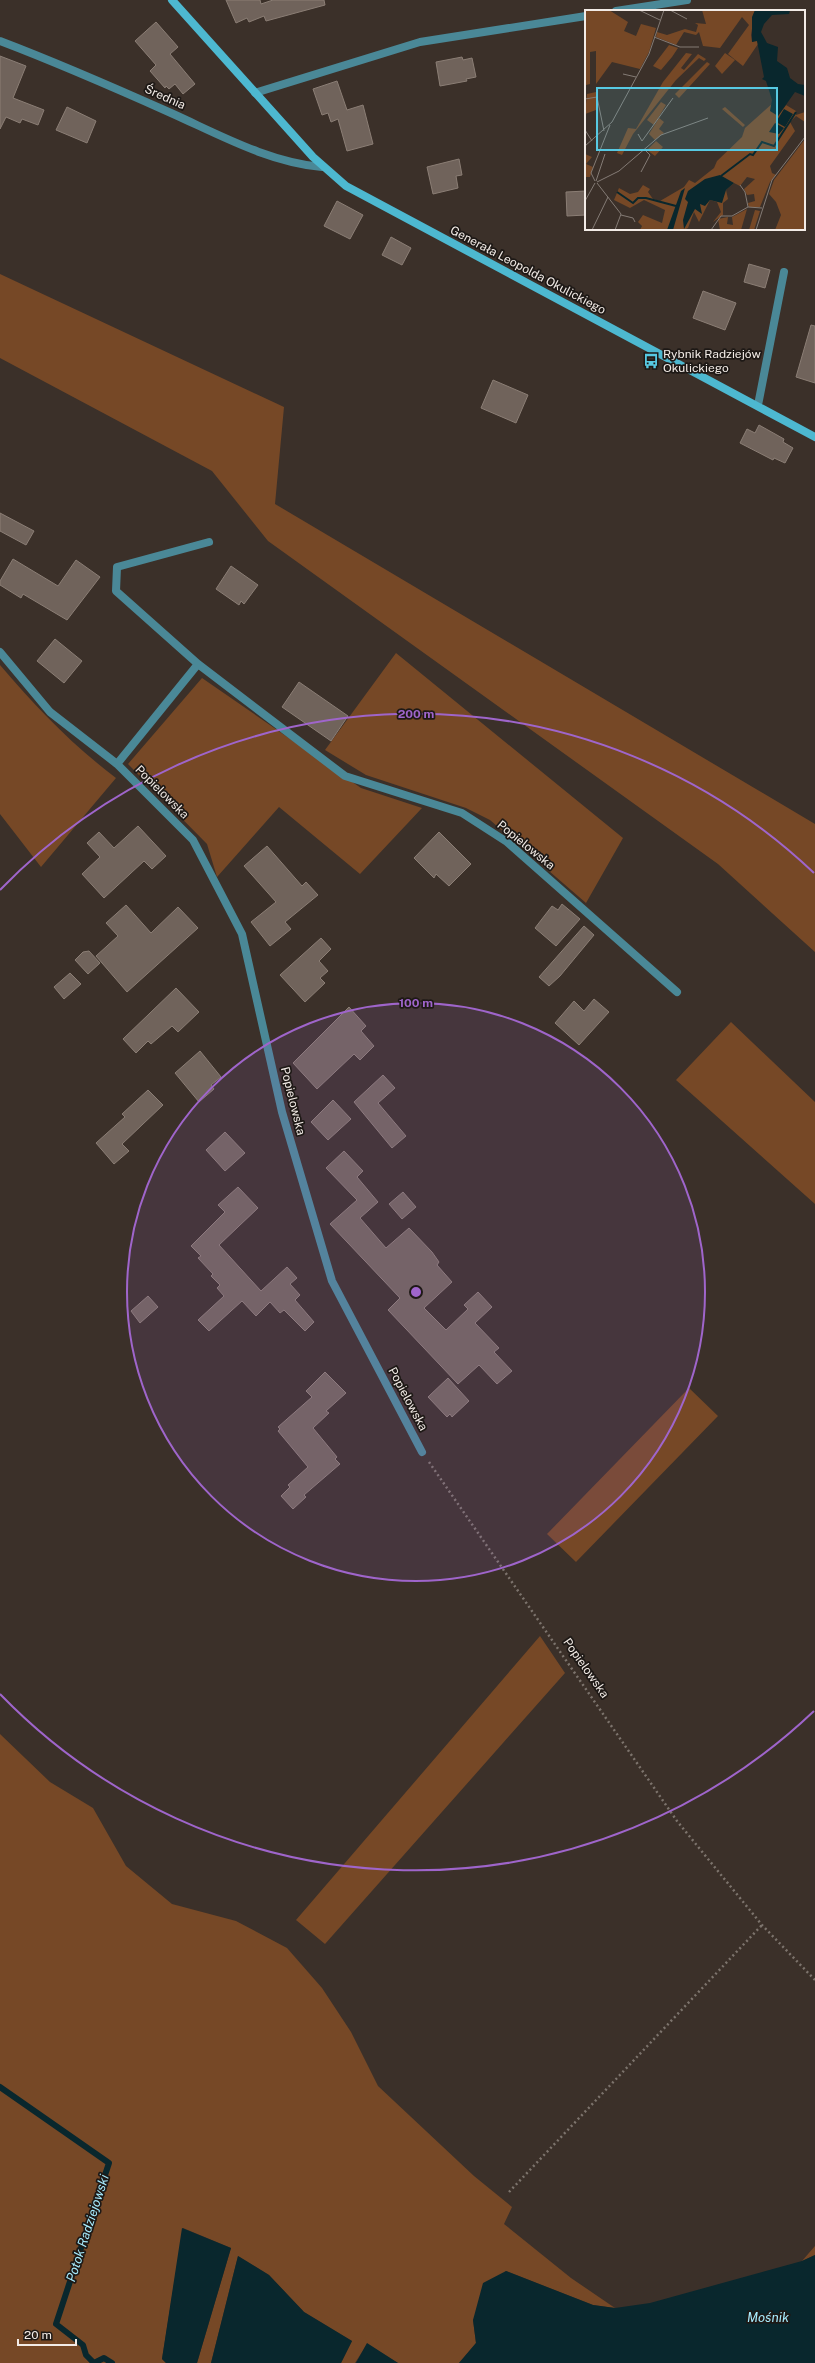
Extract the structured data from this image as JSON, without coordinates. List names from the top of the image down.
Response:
{
  "streets": {
    "street": ["Średnia", "Generała Leopolda Okulickiego", "Popielowska"]
  },
  "crossings": [
    ["Średnia", "Generała Leopolda Okulickiego"]
  ],
  "water": ["Potok Radziejowski", "Mośnik"],
  "places": {
    "bus stop": ["Rybnik Radziejów Okulickiego"]
  },
  "scale_bar": "20 m",
  "rings": ["200 m", "100 m"]
}
